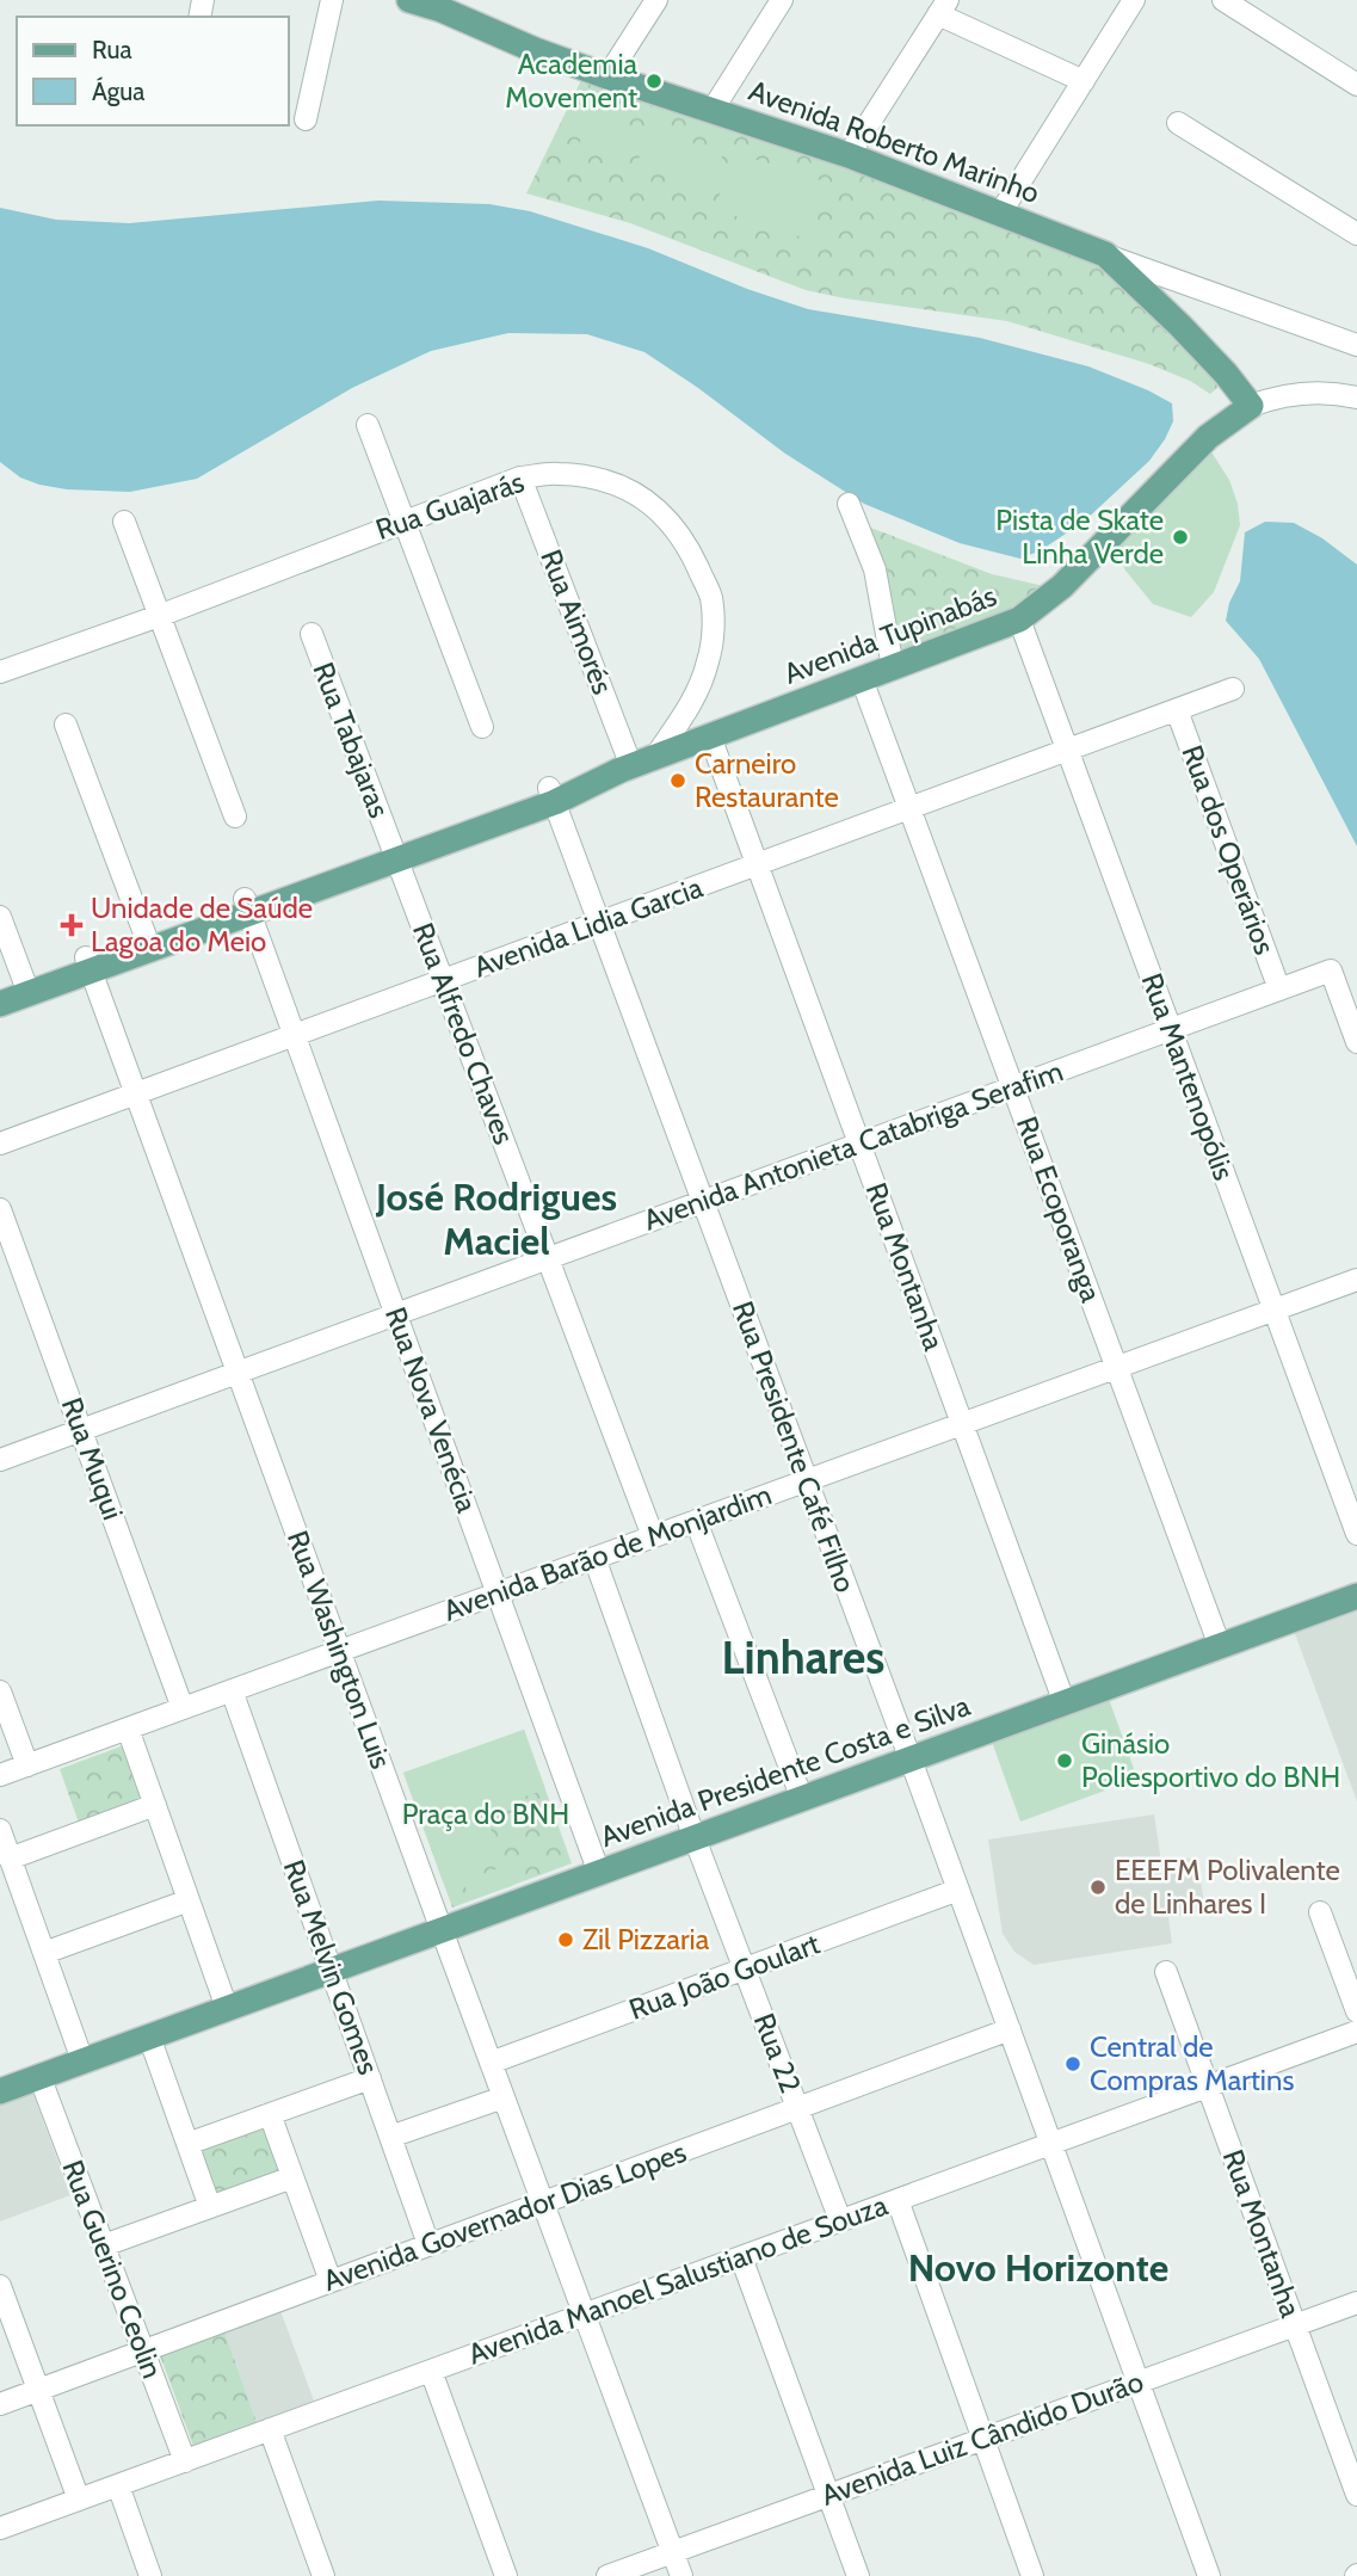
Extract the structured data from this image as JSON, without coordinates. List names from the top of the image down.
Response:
{
  "streets": {
    "main road": ["Avenida Roberto Marinho", "Avenida Tupinabás", "Avenida Presidente Costa e Silva"],
    "street": [
      "Rua Guajarás",
      "Rua Aimorés",
      "Rua Tabajaras",
      "Rua dos Operários",
      "Avenida Lidia Garcia",
      "Rua Alfredo Chaves",
      "Rua Mantenopólis",
      "Avenida Antonieta Catabriga Serafim",
      "Rua Ecoporanga",
      "Rua Montanha",
      "Rua Nova Venécia",
      "Rua Presidente Café Filho",
      "Rua Muqui",
      "Avenida Barão de Monjardim",
      "Rua Washington Luis",
      "Rua Melvin Gomes",
      "Rua João Goulart",
      "Rua 22",
      "Avenida Governador Dias Lopes",
      "Rua Guerino Ceolin",
      "Avenida Manoel Salustiano de Souza",
      "Avenida Luiz Cândido Durão"
    ]
  },
  "crossings": [
    ["Rua Guajarás", "Rua Aimorés"],
    ["Rua Guajarás", "Avenida Tupinabás"],
    ["Rua Aimorés", "Avenida Tupinabás"],
    ["Avenida Tupinabás", "Rua Tabajaras"],
    ["Avenida Tupinabás", "Rua Alfredo Chaves"],
    ["Avenida Tupinabás", "Rua Mantenopólis"],
    ["Avenida Tupinabás", "Rua Ecoporanga"],
    ["Avenida Tupinabás", "Rua Montanha"],
    ["Avenida Tupinabás", "Rua Nova Venécia"],
    ["Avenida Tupinabás", "Rua Presidente Café Filho"],
    ["Avenida Tupinabás", "Rua Washington Luis"],
    ["Rua Tabajaras", "Rua Alfredo Chaves"],
    ["Rua dos Operários", "Avenida Lidia Garcia"],
    ["Rua dos Operários", "Avenida Antonieta Catabriga Serafim"],
    ["Avenida Lidia Garcia", "Rua Alfredo Chaves"],
    ["Avenida Lidia Garcia", "Rua Mantenopólis"],
    ["Avenida Lidia Garcia", "Rua Ecoporanga"],
    ["Avenida Lidia Garcia", "Rua Montanha"],
    ["Avenida Lidia Garcia", "Rua Nova Venécia"],
    ["Avenida Lidia Garcia", "Rua Presidente Café Filho"],
    ["Avenida Lidia Garcia", "Rua Washington Luis"],
    ["Rua Alfredo Chaves", "Avenida Antonieta Catabriga Serafim"],
    ["Rua Alfredo Chaves", "Avenida Barão de Monjardim"],
    ["Rua Mantenopólis", "Avenida Antonieta Catabriga Serafim"],
    ["Rua Mantenopólis", "Avenida Barão de Monjardim"],
    ["Avenida Antonieta Catabriga Serafim", "Rua Ecoporanga"],
    ["Avenida Antonieta Catabriga Serafim", "Rua Montanha"],
    ["Avenida Antonieta Catabriga Serafim", "Rua Nova Venécia"],
    ["Avenida Antonieta Catabriga Serafim", "Rua Presidente Café Filho"],
    ["Avenida Antonieta Catabriga Serafim", "Rua Muqui"],
    ["Avenida Antonieta Catabriga Serafim", "Rua Washington Luis"],
    ["Rua Ecoporanga", "Avenida Barão de Monjardim"],
    ["Rua Ecoporanga", "Avenida Presidente Costa e Silva"],
    ["Rua Montanha", "Avenida Barão de Monjardim"],
    ["Rua Montanha", "Avenida Presidente Costa e Silva"],
    ["Rua Montanha", "Avenida Manoel Salustiano de Souza"],
    ["Rua Montanha", "Avenida Luiz Cândido Durão"],
    ["Rua Nova Venécia", "Avenida Barão de Monjardim"],
    ["Rua Nova Venécia", "Avenida Presidente Costa e Silva"],
    ["Rua Presidente Café Filho", "Avenida Barão de Monjardim"],
    ["Rua Presidente Café Filho", "Avenida Presidente Costa e Silva"],
    ["Rua Presidente Café Filho", "Rua João Goulart"],
    ["Rua Presidente Café Filho", "Avenida Governador Dias Lopes"],
    ["Rua Presidente Café Filho", "Avenida Manoel Salustiano de Souza"],
    ["Rua Presidente Café Filho", "Avenida Luiz Cândido Durão"],
    ["Rua Muqui", "Avenida Barão de Monjardim"],
    ["Avenida Barão de Monjardim", "Rua Washington Luis"],
    ["Avenida Barão de Monjardim", "Rua Melvin Gomes"],
    ["Rua Washington Luis", "Avenida Presidente Costa e Silva"],
    ["Rua Washington Luis", "Rua João Goulart"],
    ["Rua Washington Luis", "Avenida Governador Dias Lopes"],
    ["Rua Washington Luis", "Avenida Manoel Salustiano de Souza"],
    ["Rua Washington Luis", "Avenida Luiz Cândido Durão"],
    ["Avenida Presidente Costa e Silva", "Rua Melvin Gomes"],
    ["Avenida Presidente Costa e Silva", "Rua 22"],
    ["Avenida Presidente Costa e Silva", "Rua Guerino Ceolin"],
    ["Rua Melvin Gomes", "Avenida Governador Dias Lopes"],
    ["Rua João Goulart", "Rua 22"],
    ["Rua 22", "Avenida Governador Dias Lopes"],
    ["Rua 22", "Avenida Manoel Salustiano de Souza"],
    ["Avenida Governador Dias Lopes", "Rua Guerino Ceolin"],
    ["Rua Guerino Ceolin", "Avenida Manoel Salustiano de Souza"]
  ],
  "districts": ["José Rodrigues Maciel", "Linhares", "Novo Horizonte"],
  "parks": ["Praça do BNH"],
  "places": {
    "other": [
      "Academia Movement",
      "Pista de Skate Linha Verde",
      "Carneiro Restaurante",
      "Ginásio Poliesportivo do BNH",
      "EEEFM Polivalente de Linhares I",
      "Zil Pizzaria",
      "Central de Compras Martins"
    ],
    "health": ["Unidade de Saúde Lagoa do Meio"]
  },
  "legend": ["Rua", "Água"]
}
